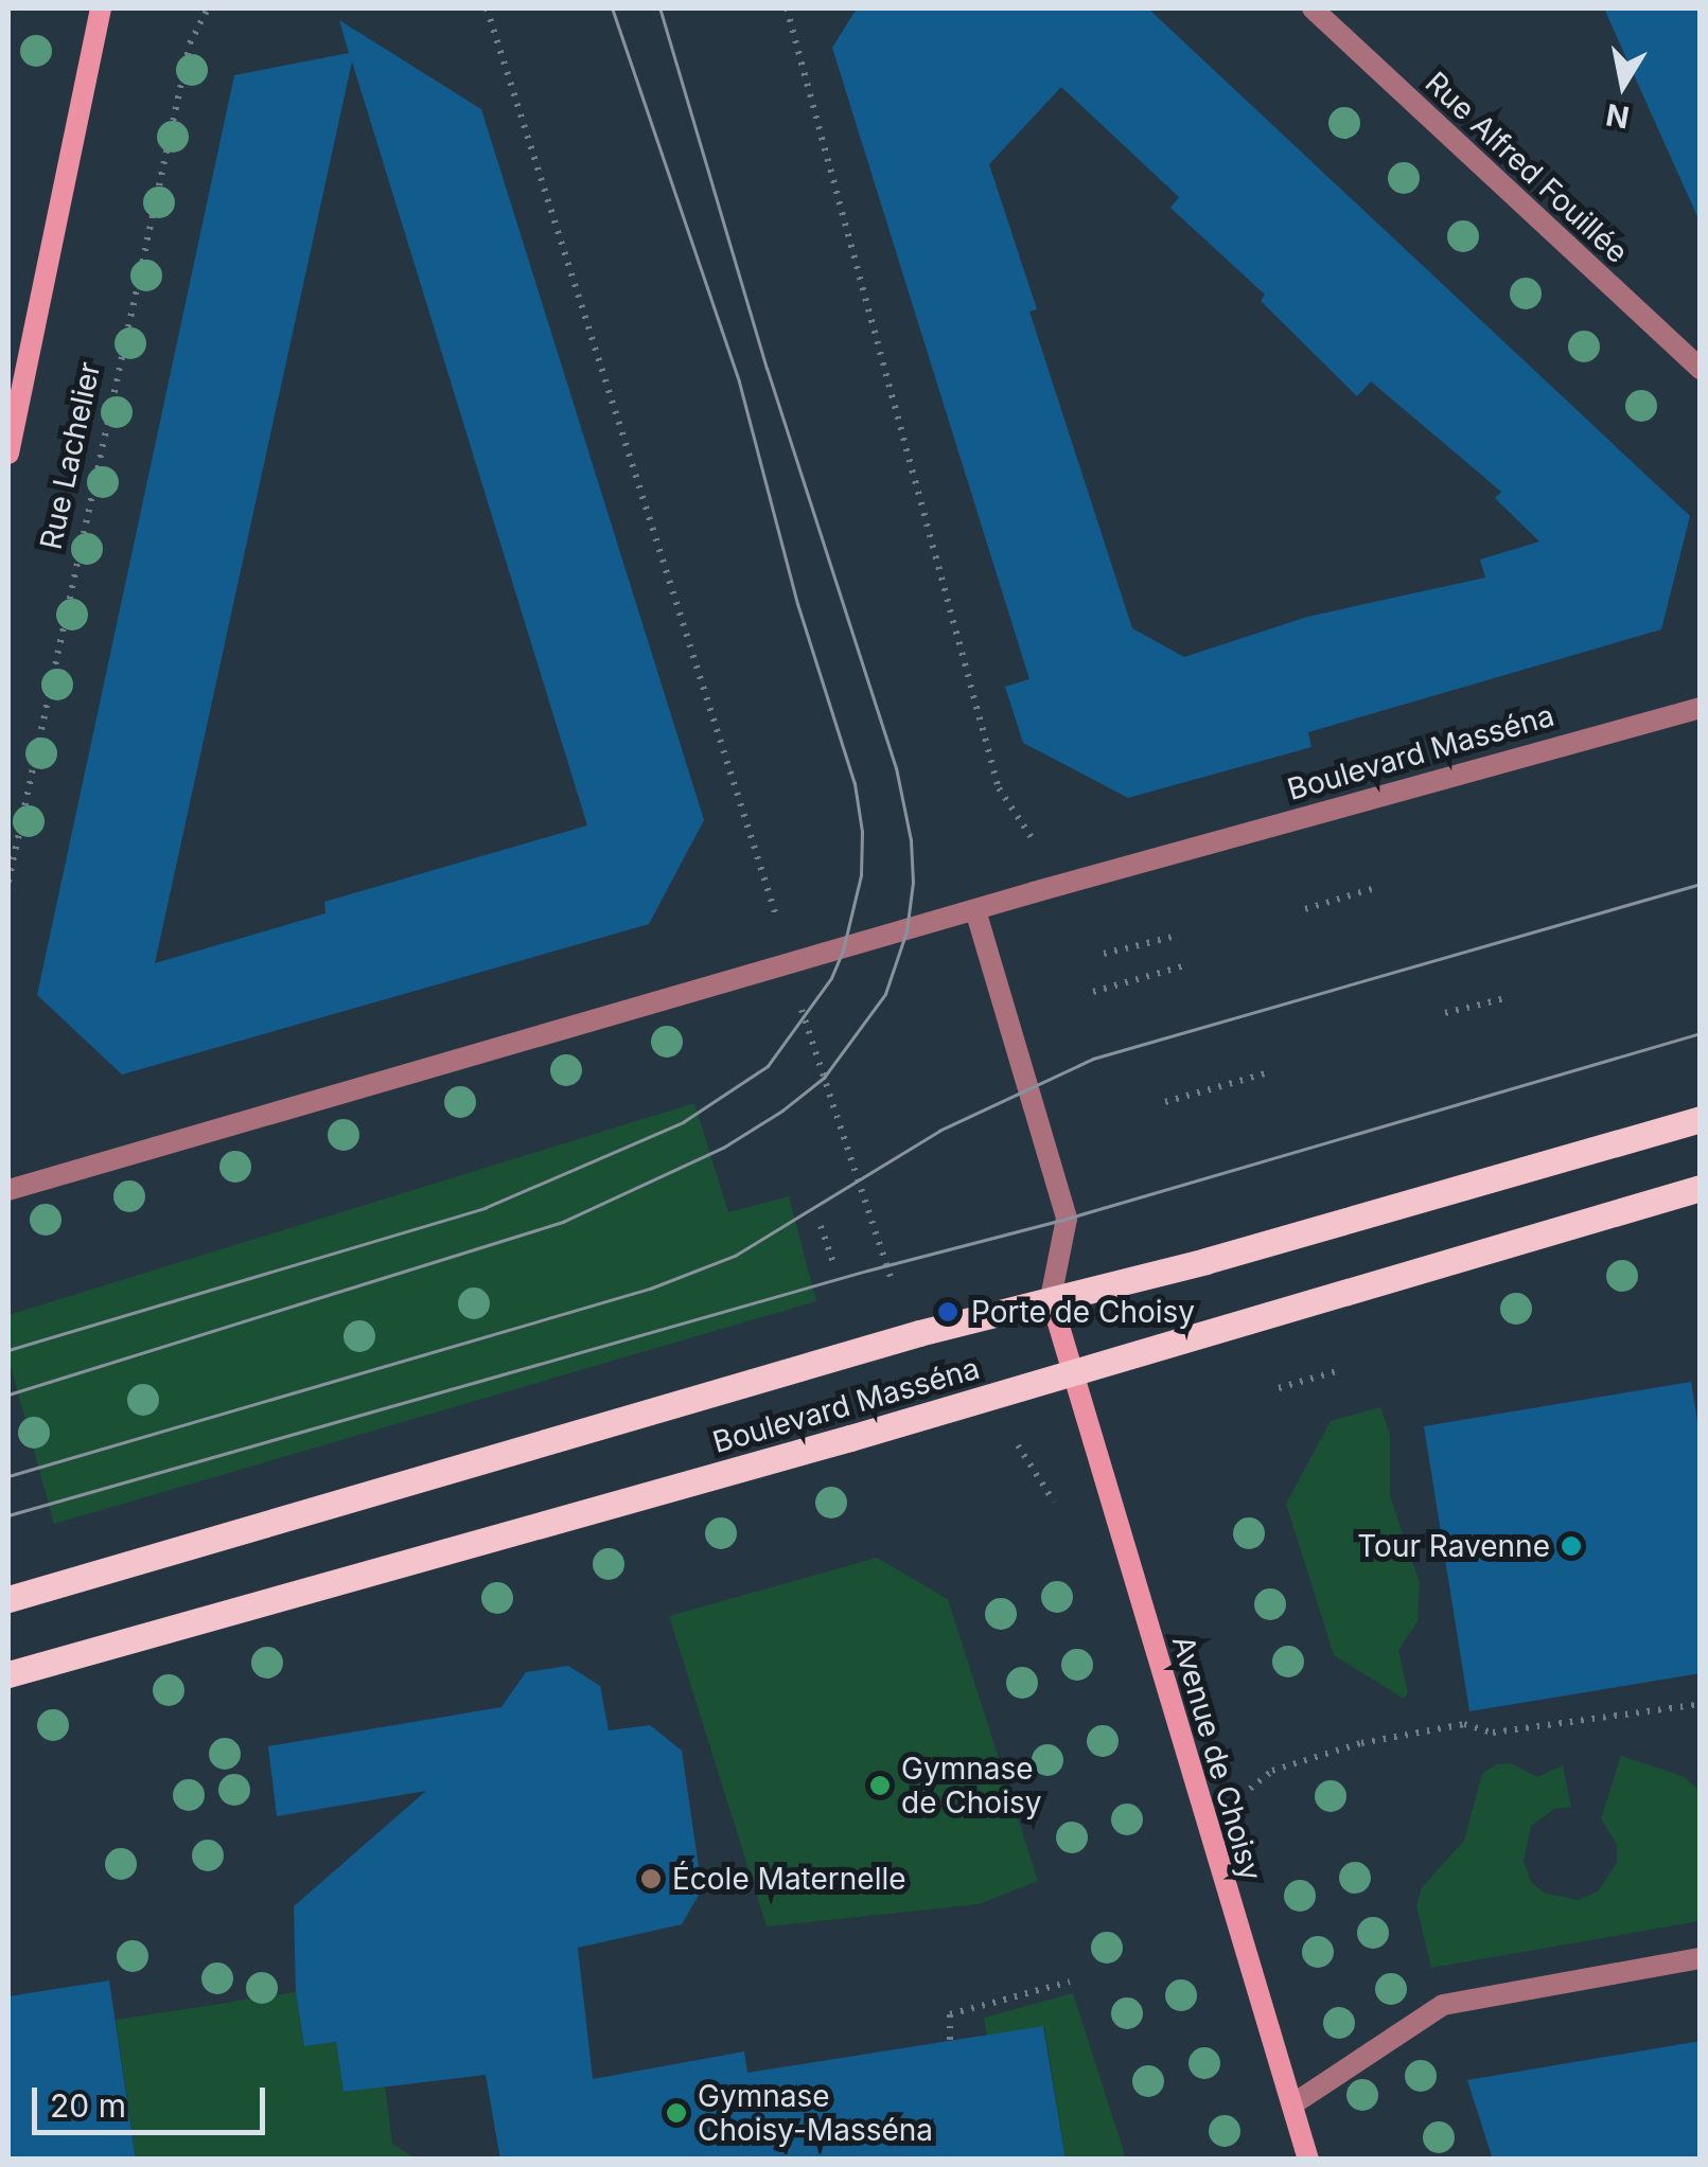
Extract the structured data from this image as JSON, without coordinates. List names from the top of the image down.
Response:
{
  "streets": {
    "main road": ["Rue Lachelier", "Boulevard Masséna", "Avenue de Choisy"],
    "street": ["Rue Alfred Fouillée"]
  },
  "crossings": [
    ["Boulevard Masséna", "Avenue de Choisy"]
  ],
  "places": [
    "Porte de Choisy",
    "Tour Ravenne",
    "Gymnase de Choisy",
    "École Maternelle",
    "Gymnase Choisy-Masséna"
  ],
  "scale_bar": "20 m",
  "north": "bottom"
}
